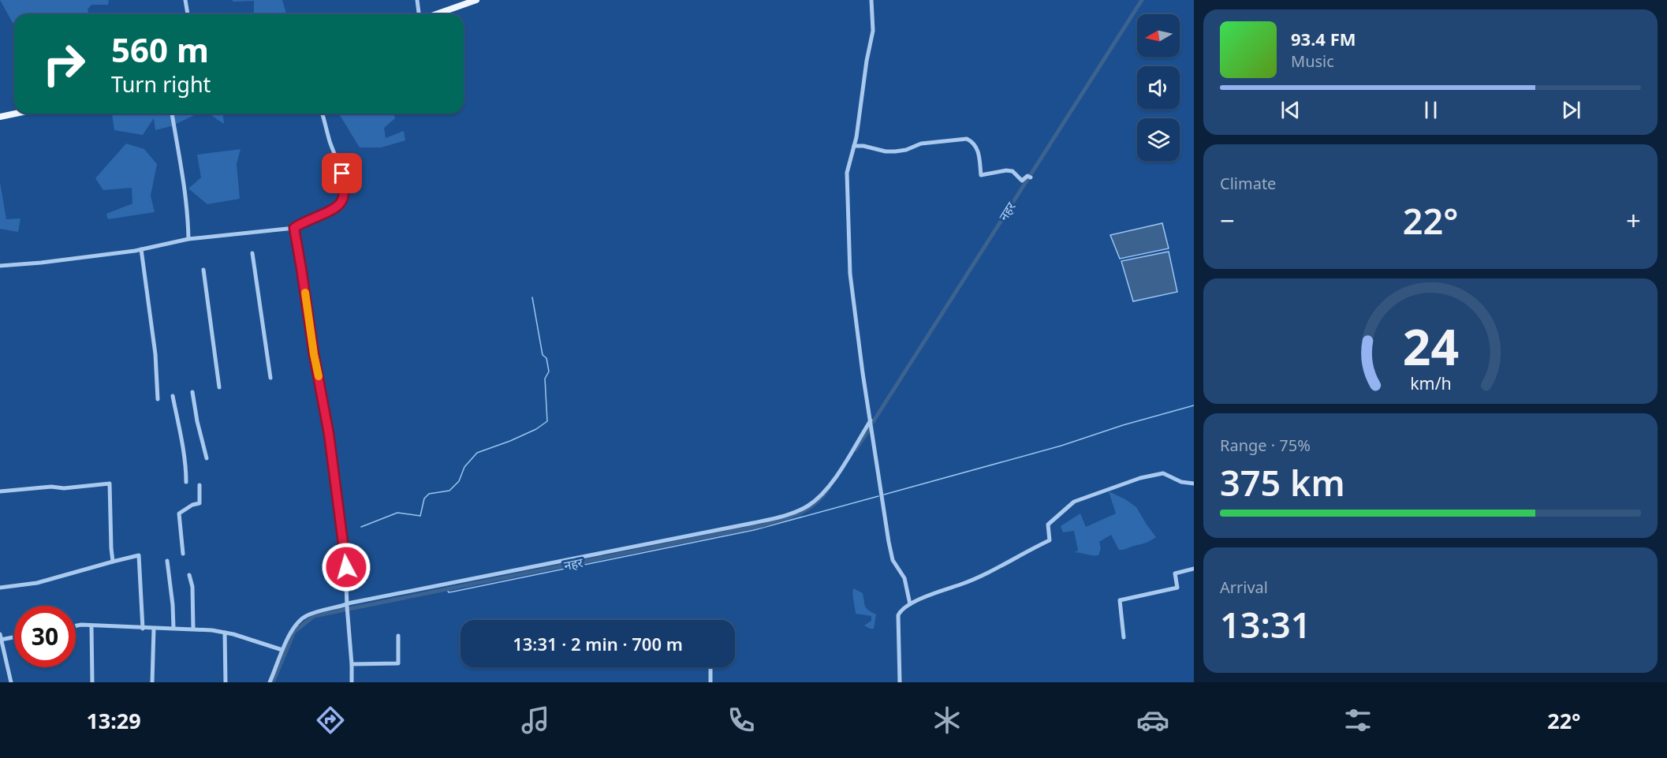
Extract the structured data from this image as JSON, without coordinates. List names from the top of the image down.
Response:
{
  "water": ["नहर"],
  "north": "left",
  "page": {
    "turn": ["560 m", "Turn right"],
    "song": ["93.4 FM", "Music"],
    "tile": [
      "Climate",
      ["Range · 75%", "375 km"],
      ["Arrival", "13:31"]
    ],
    "heat": ["−", "22°", "+"],
    "limit": "30",
    "trip": "13:31 · 2 min · 700 m",
    "tabs": ["13:29", "22°"],
    "gauge": ["24", "km/h"]
  }
}
